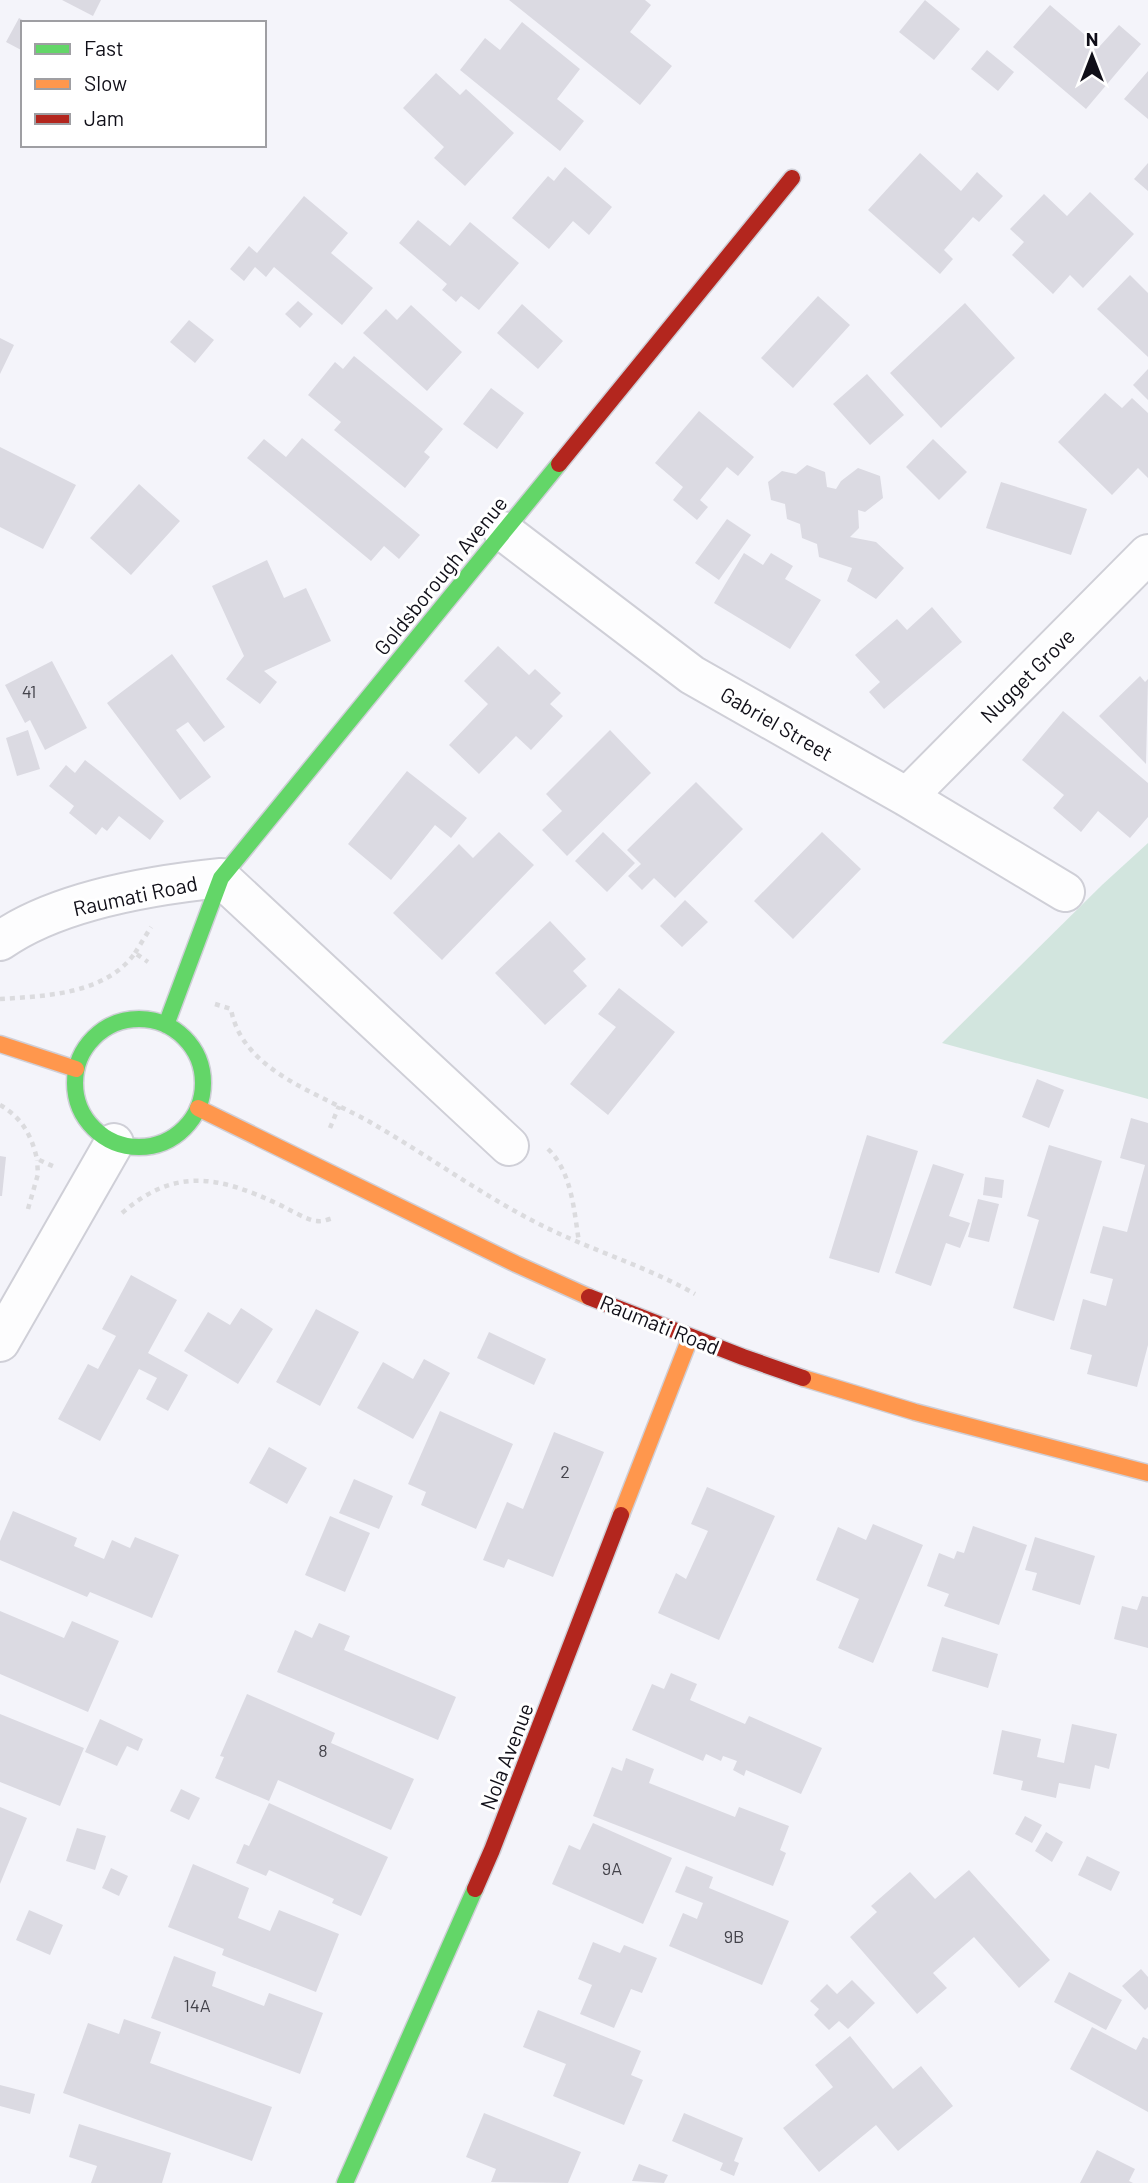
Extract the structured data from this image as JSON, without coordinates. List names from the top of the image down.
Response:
{
  "streets": {
    "street": [
      "Goldsborough Avenue",
      "Nugget Grove",
      "Gabriel Street",
      "Raumati Road",
      "Nola Avenue"
    ]
  },
  "crossings": [
    ["Goldsborough Avenue", "Gabriel Street"],
    ["Goldsborough Avenue", "Raumati Road"],
    ["Nugget Grove", "Gabriel Street"],
    ["Raumati Road", "Nola Avenue"]
  ],
  "house_numbers": [
    "41",
    "2",
    "8",
    "9A",
    "9B",
    "14A"
  ],
  "legend": ["Fast", "Slow", "Jam"],
  "north": "top"
}
